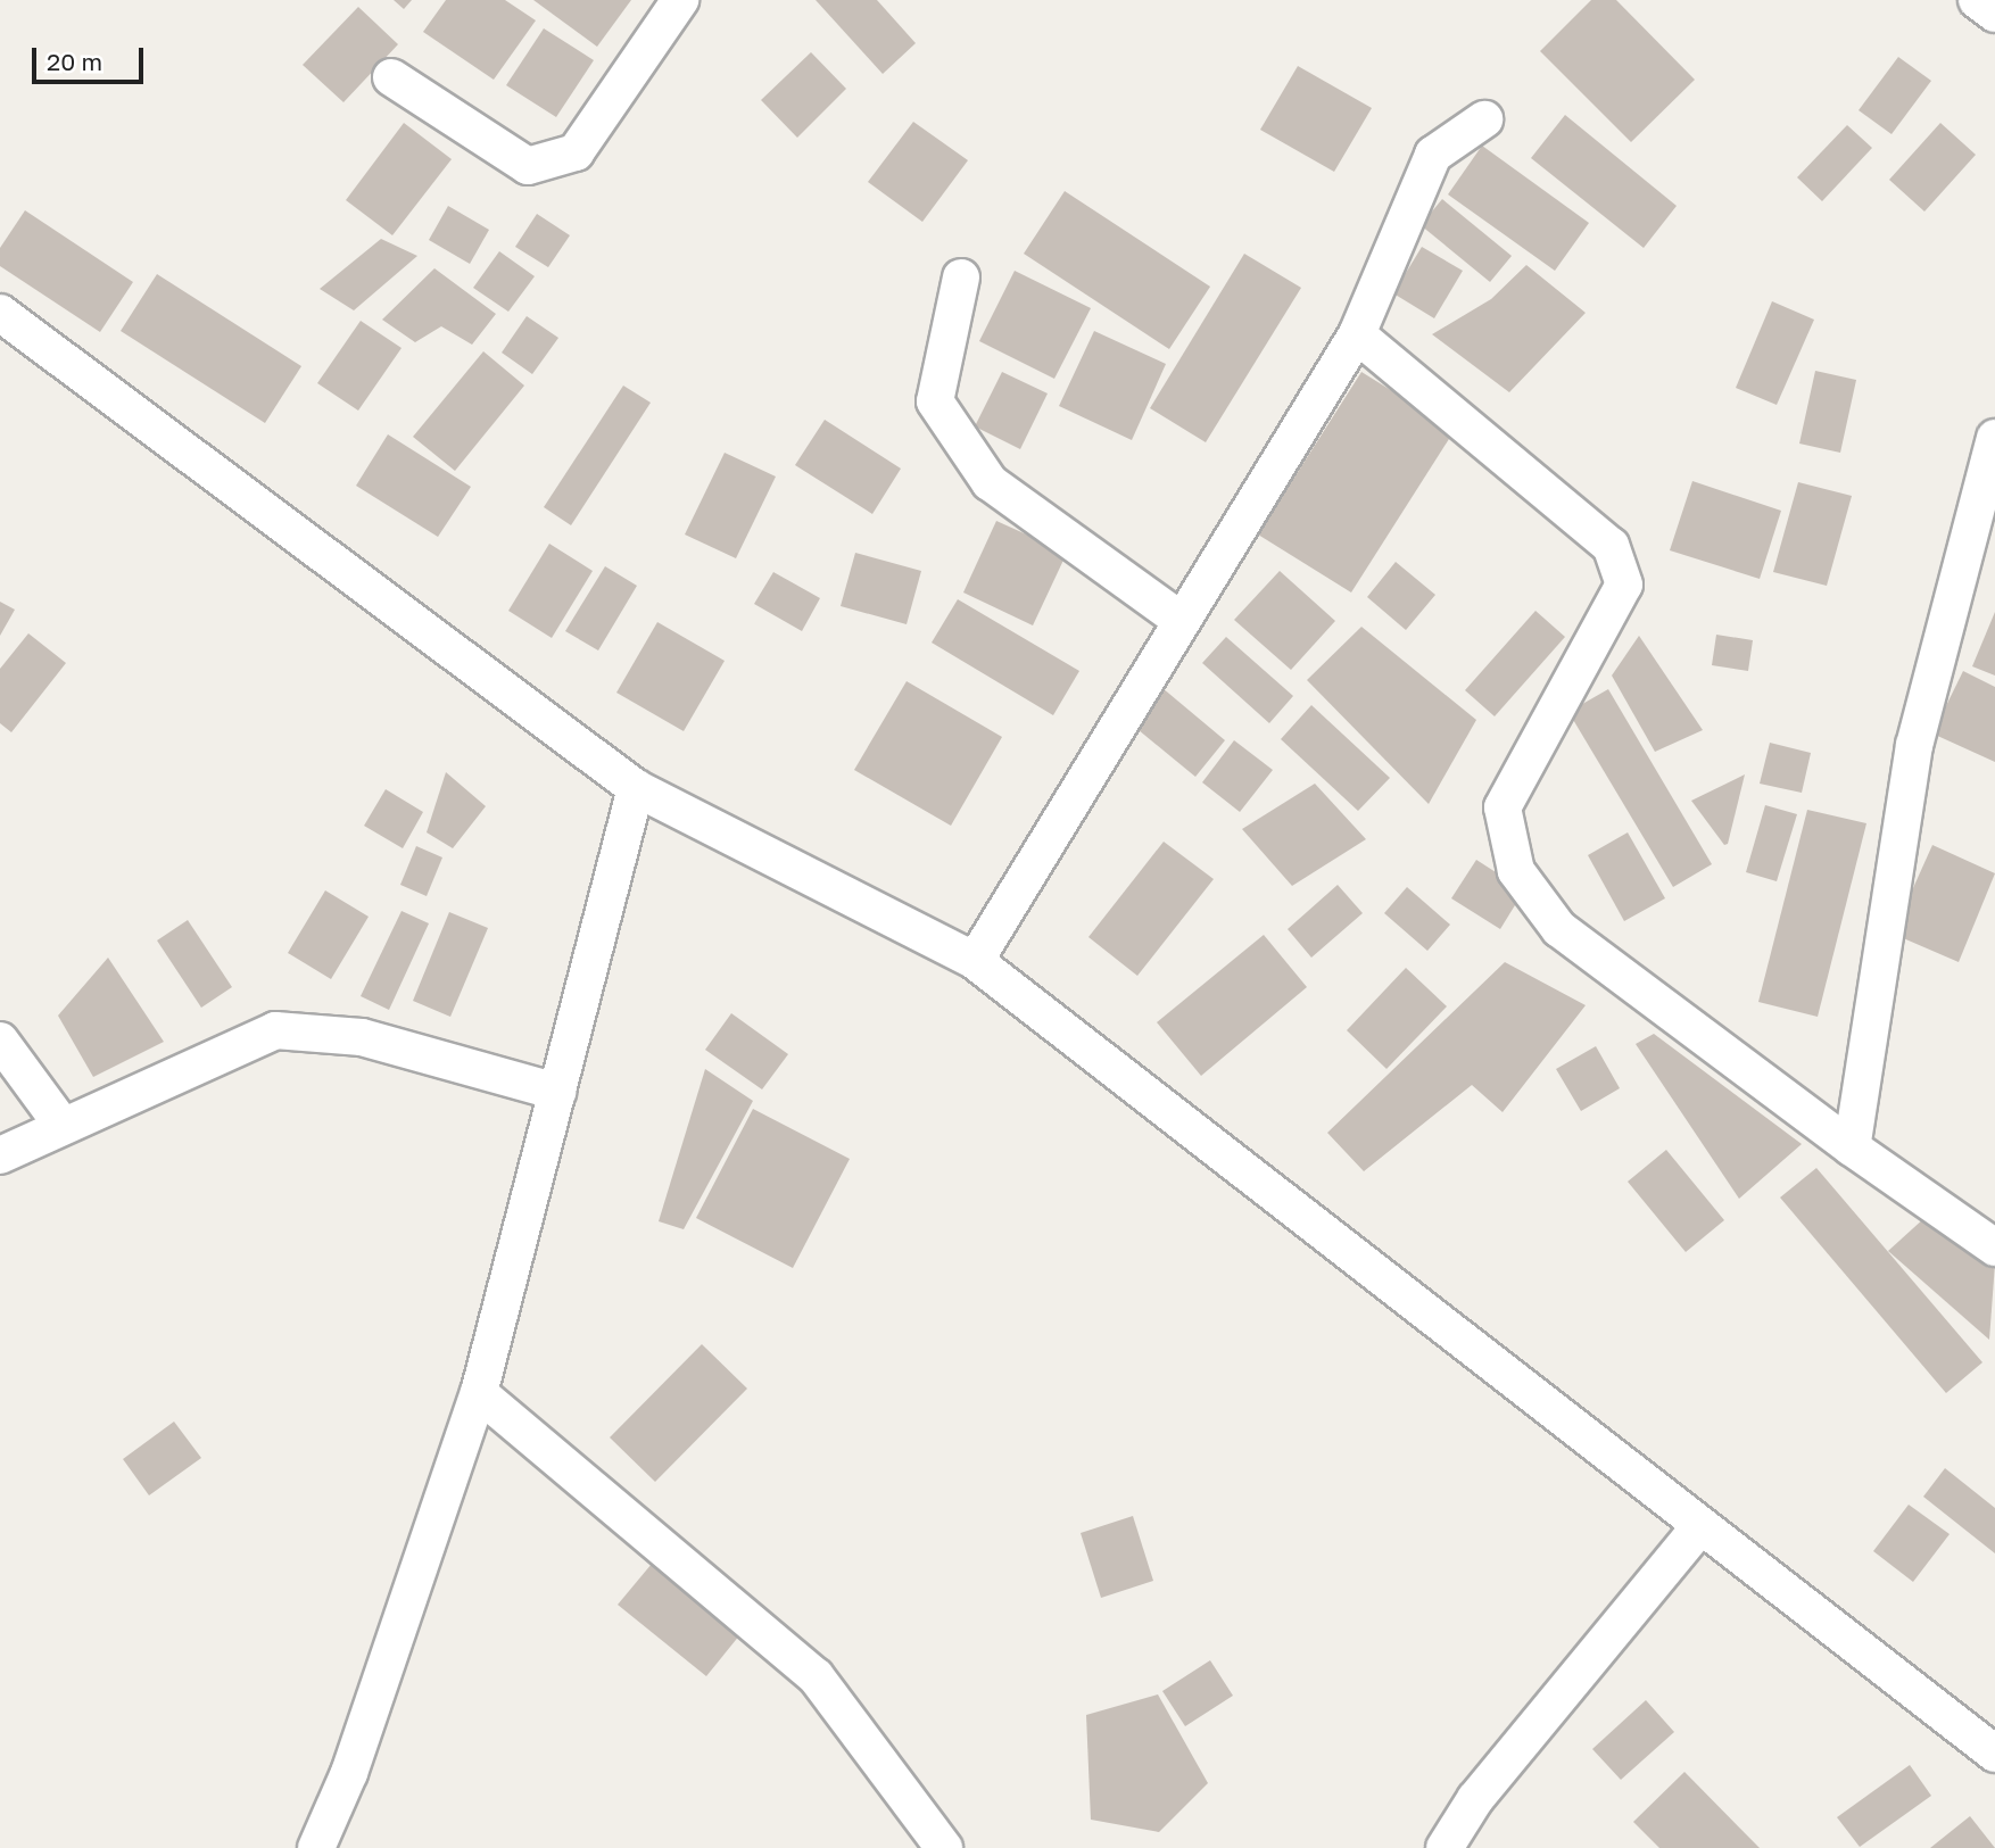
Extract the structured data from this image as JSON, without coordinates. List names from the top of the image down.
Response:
{
  "scale_bar": "20 m"
}
